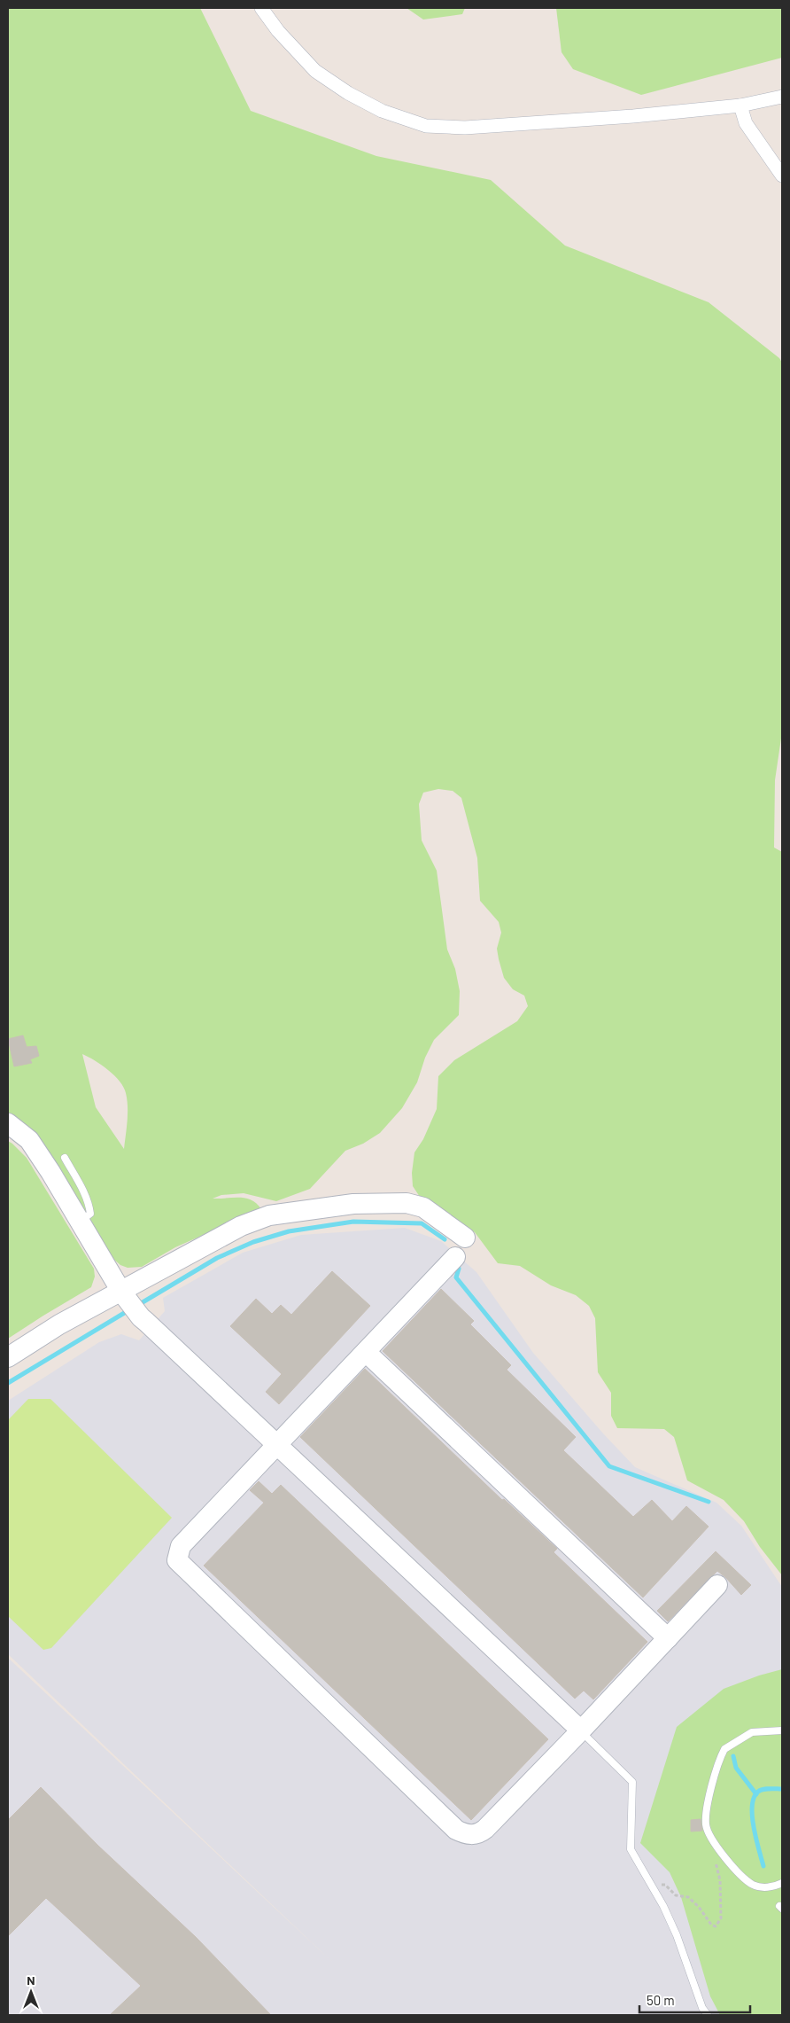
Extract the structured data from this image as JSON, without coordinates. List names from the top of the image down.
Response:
{
  "scale_bar": "50 m",
  "north": "top"
}
